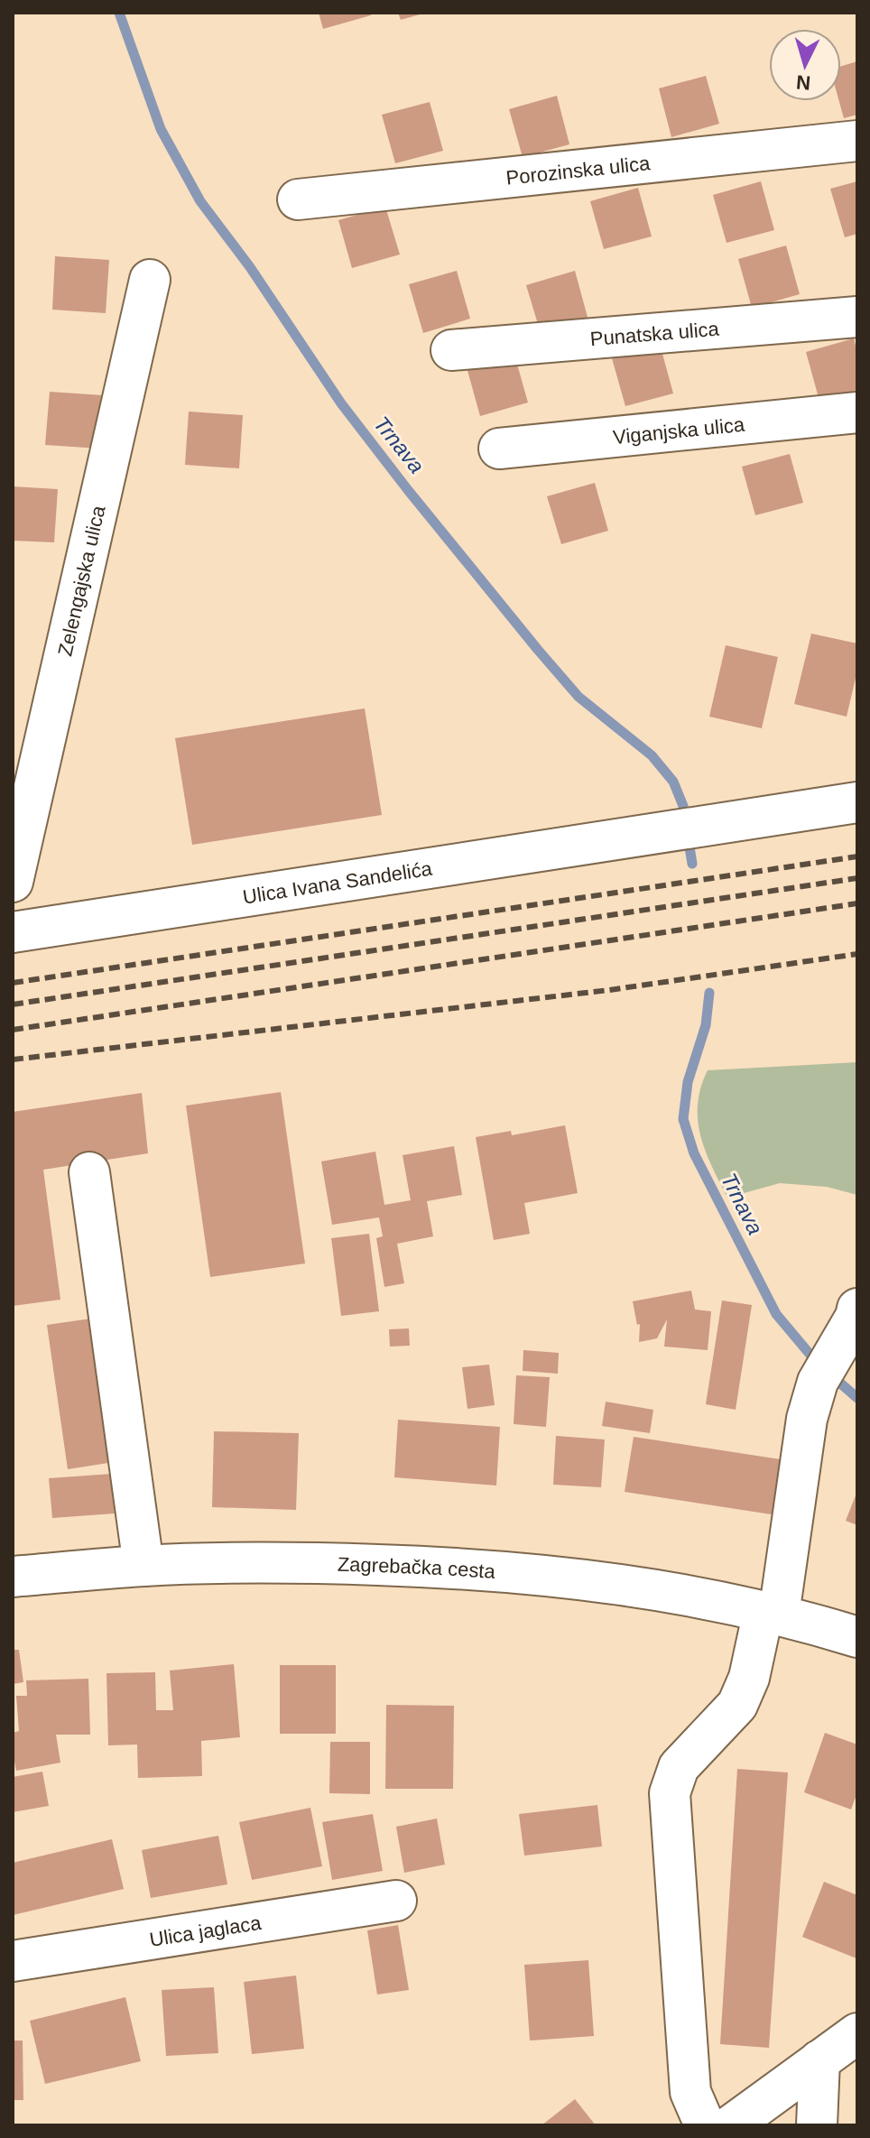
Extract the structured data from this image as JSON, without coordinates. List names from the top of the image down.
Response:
{
  "streets": {
    "street": [
      "Porozinska ulica",
      "Punatska ulica",
      "Viganjska ulica",
      "Zelengajska ulica",
      "Ulica Ivana Sandelića",
      "Zagrebačka cesta",
      "Ulica jaglaca"
    ]
  },
  "water": ["Trnava"],
  "north": "bottom"
}
